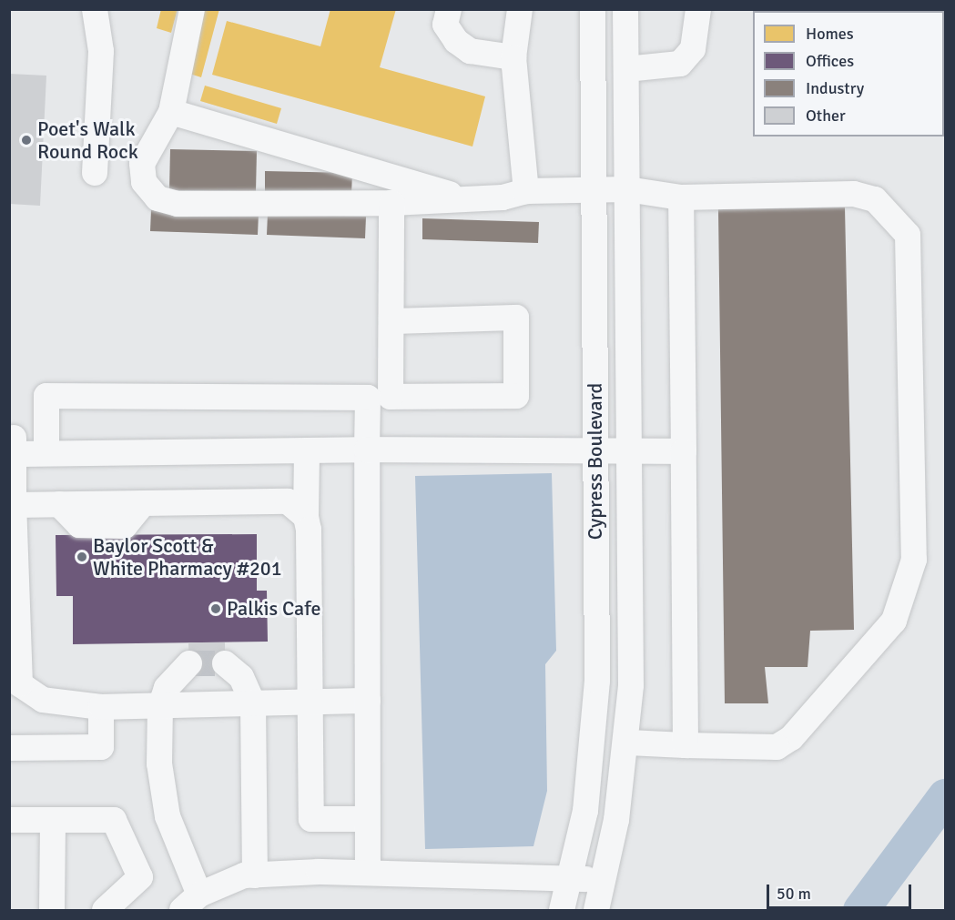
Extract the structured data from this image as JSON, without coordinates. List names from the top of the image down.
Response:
{
  "streets": {
    "street": ["Cypress Boulevard"]
  },
  "places": ["Poet's Walk Round Rock", "Baylor Scott & White Pharmacy #201", "Palkis Cafe"],
  "legend": [
    "Homes",
    "Offices",
    "Industry",
    "Other"
  ],
  "scale_bar": "50 m"
}
